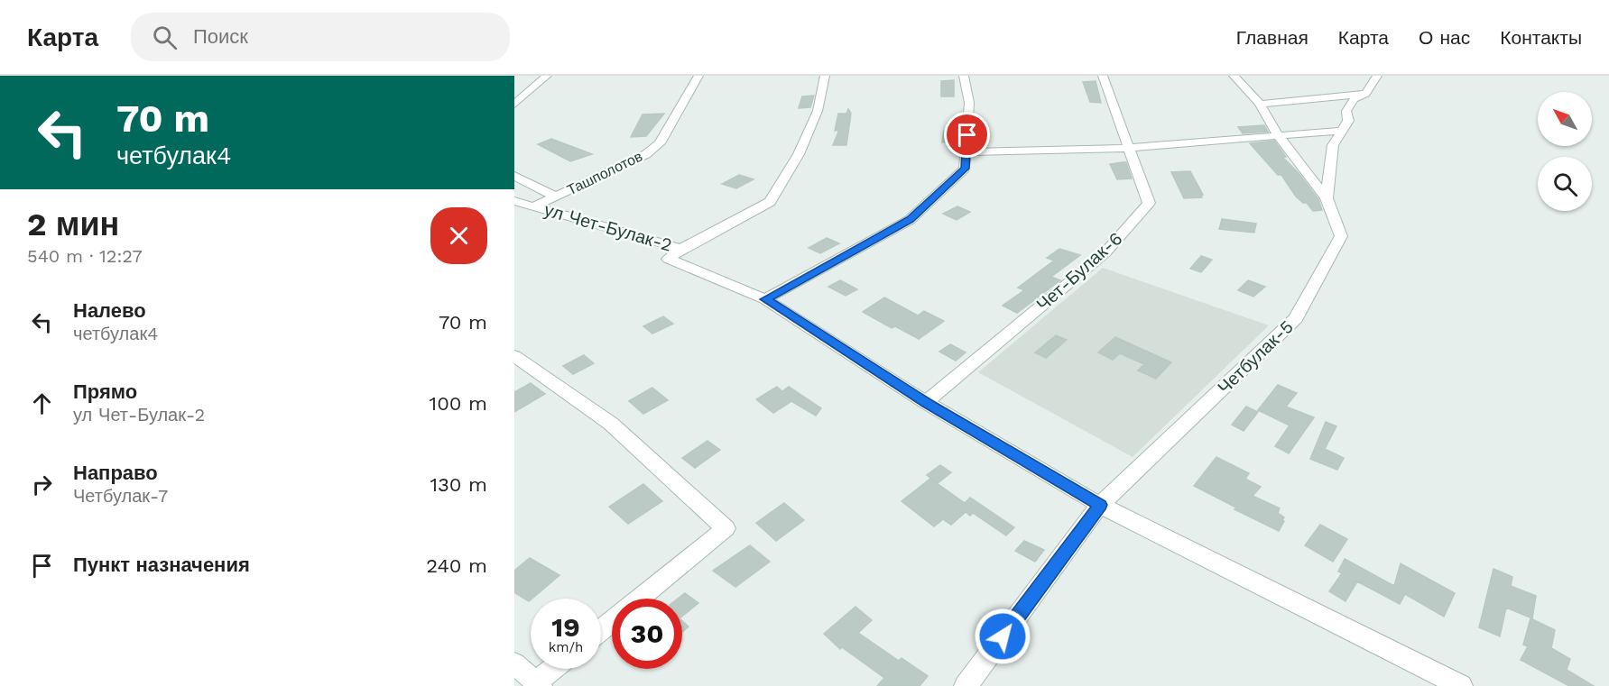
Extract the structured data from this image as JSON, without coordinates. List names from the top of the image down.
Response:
{
  "streets": {
    "street": [
      "Ташполотов",
      "ул Чет-Булак-2",
      "Чет-Булак-6",
      "Четбулак-5"
    ]
  },
  "crossings": [
    ["Ташполотов", "ул Чет-Булак-2"],
    ["ул Чет-Булак-2", "Чет-Булак-6"],
    ["ул Чет-Булак-2", "Четбулак-5"]
  ],
  "north": "top left",
  "page": {
    "header": "Карта",
    "search": "Поиск",
    "nav": [
      "Главная",
      "Карта",
      "О нас",
      "Контакты"
    ],
    "turn": ["70 m", "четбулак4"],
    "heading": ["2 мин", "540 m · 12:27"],
    "list": [
      {
        "name": "Налево",
        "note": "четбулак4",
        "value": "70 m"
      },
      {
        "name": "Прямо",
        "note": "ул Чет-Булак-2",
        "value": "100 m"
      },
      {
        "name": "Направо",
        "note": "Четбулак-7",
        "value": "130 m"
      },
      {
        "name": "Пункт назначения",
        "value": "240 m"
      }
    ],
    "speed": "19 km/h",
    "limit": "30"
  }
}
